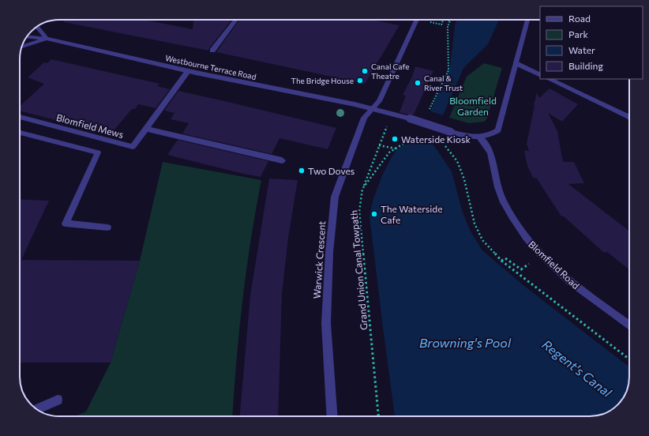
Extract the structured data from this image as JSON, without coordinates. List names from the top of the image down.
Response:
{
  "streets": {
    "street": [
      "Westbourne Terrace Road",
      "Blomfield Mews",
      "Warwick Crescent",
      "Blomfield Road"
    ],
    "path": ["Grand Union Canal Towpath"]
  },
  "crossings": [
    ["Westbourne Terrace Road", "Blomfield Mews"],
    ["Westbourne Terrace Road", "Warwick Crescent"],
    ["Westbourne Terrace Road", "Blomfield Road"]
  ],
  "water": ["Browning's Pool", "Regent's Canal"],
  "parks": ["Bloomfield Garden"],
  "places": [
    "Canal Cafe Theatre",
    "The Bridge House",
    "Canal & River Trust",
    "Waterside Kiosk",
    "Two Doves",
    "The Waterside Cafe"
  ],
  "legend": [
    "Road",
    "Park",
    "Water",
    "Building"
  ]
}
